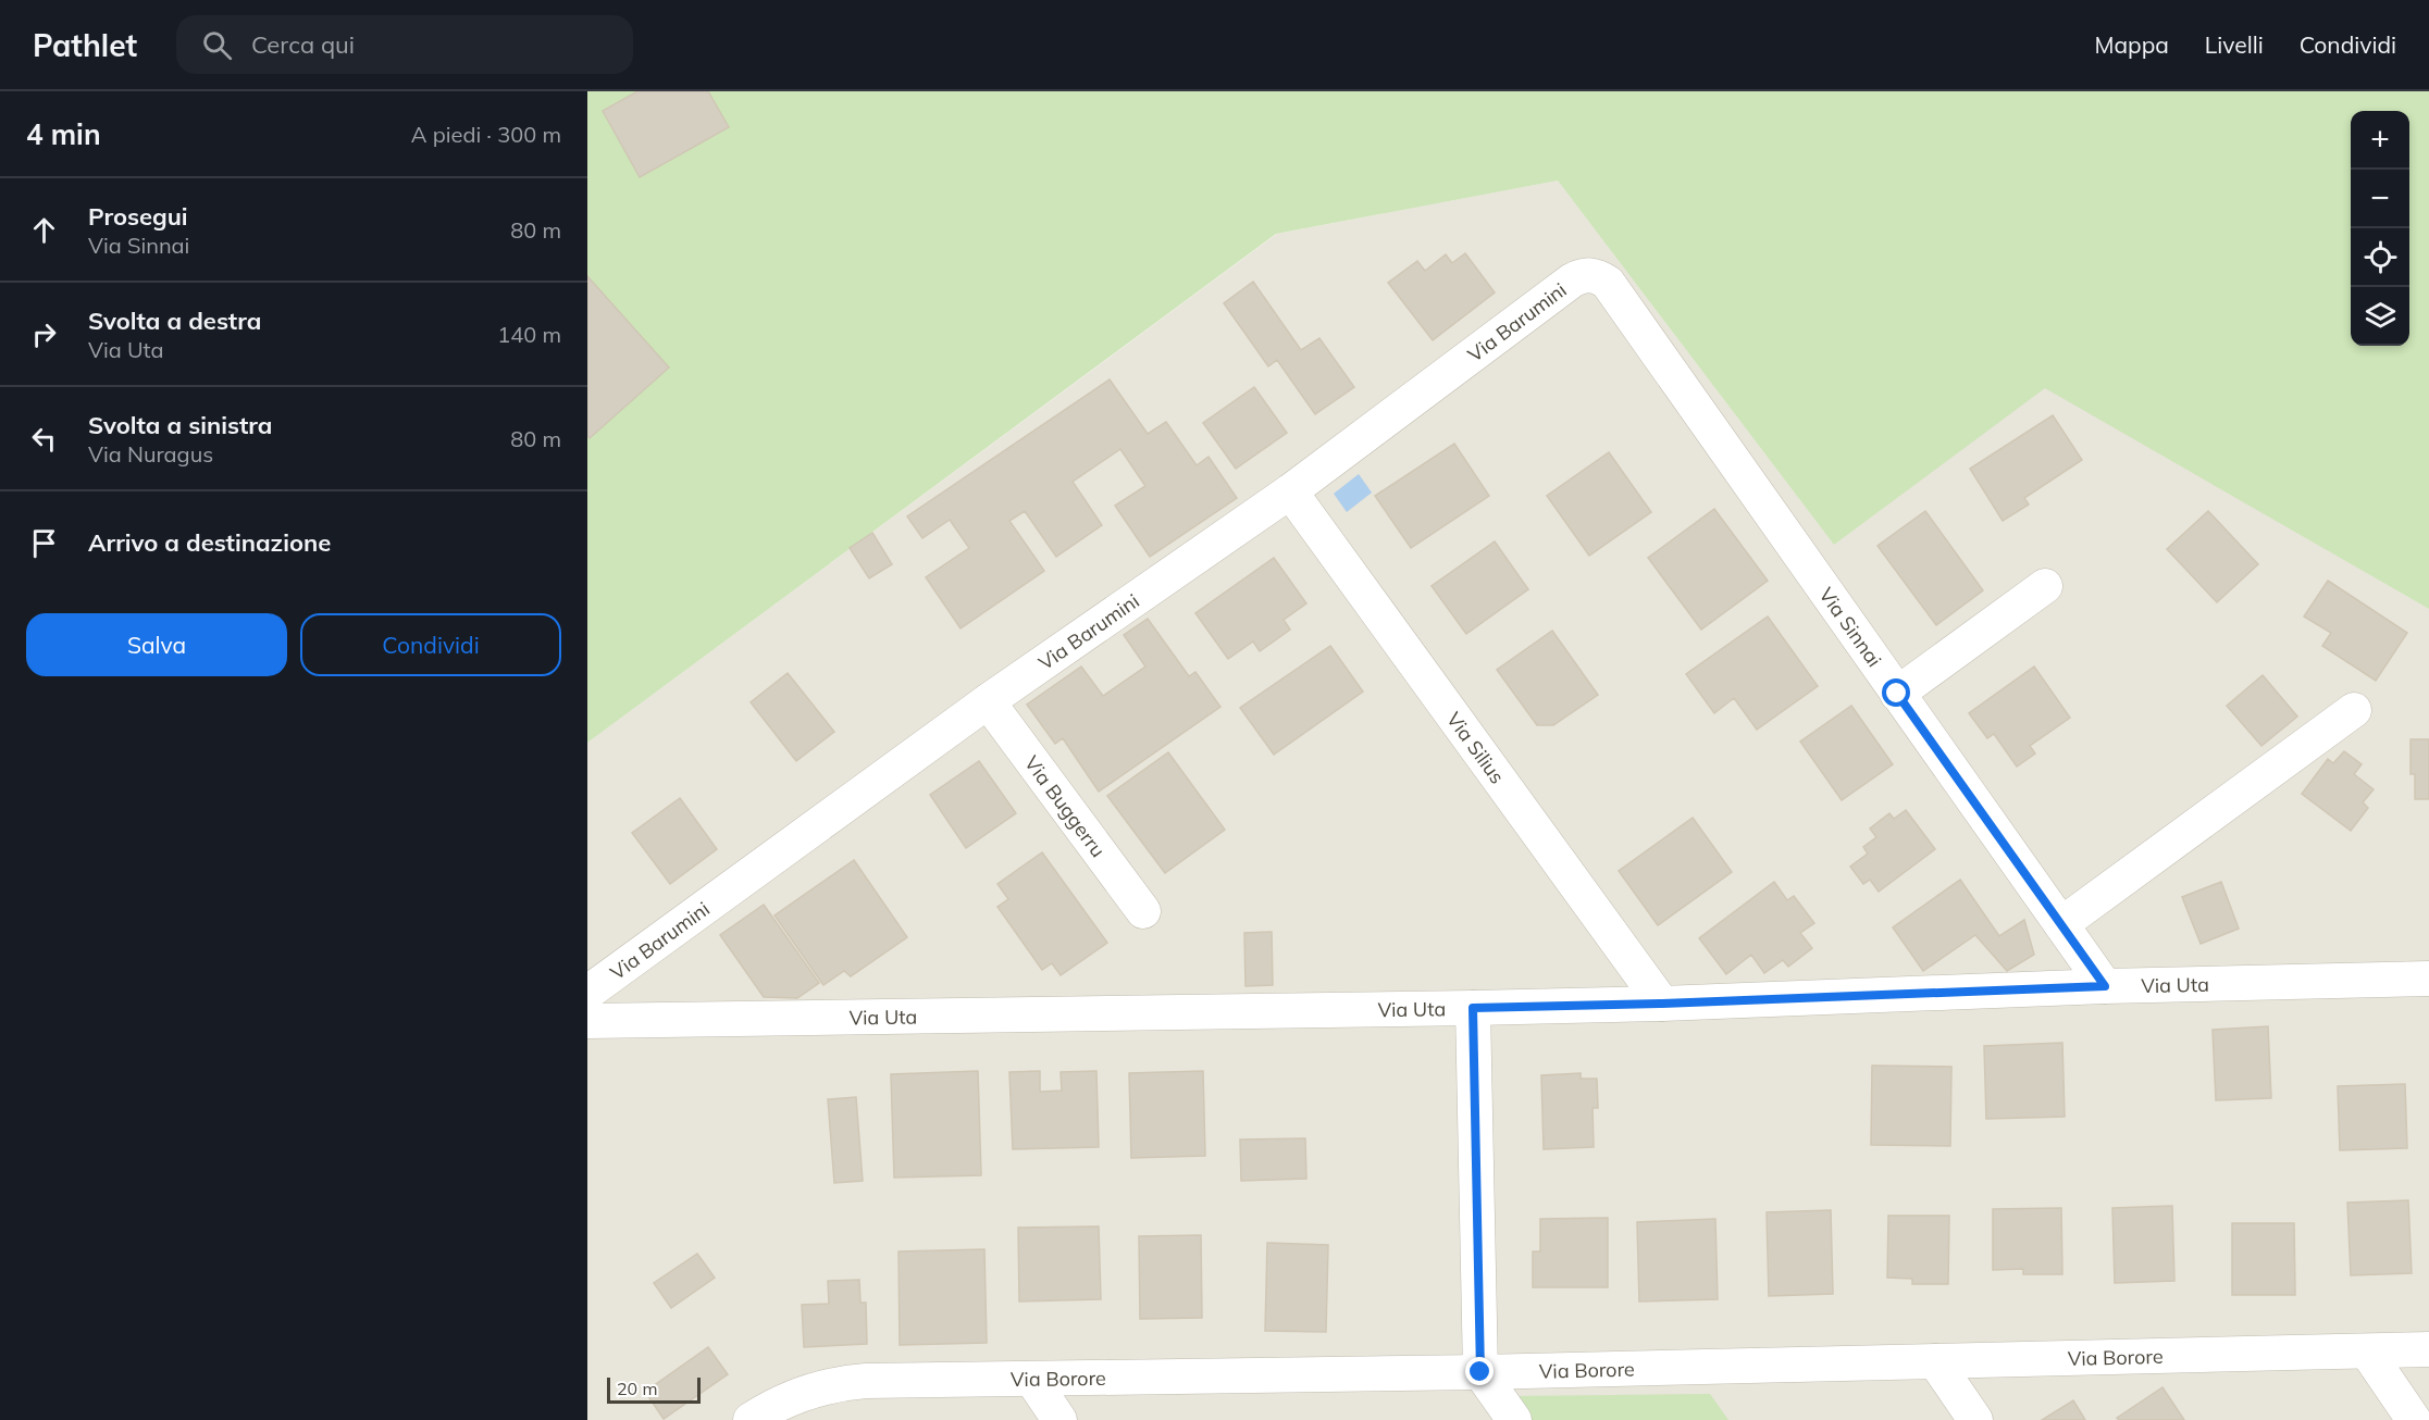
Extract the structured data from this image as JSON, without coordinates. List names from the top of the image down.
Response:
{
  "streets": {
    "street": [
      "Via Barumini",
      "Via Sinnai",
      "Via Silius",
      "Via Buggerru",
      "Via Uta",
      "Via Borore"
    ]
  },
  "crossings": [
    ["Via Barumini", "Via Sinnai"],
    ["Via Barumini", "Via Silius"],
    ["Via Barumini", "Via Buggerru"],
    ["Via Sinnai", "Via Uta"],
    ["Via Silius", "Via Uta"]
  ],
  "scale_bar": "20 m",
  "page": {
    "header": "Pathlet",
    "search": "Cerca qui",
    "nav": ["Mappa", "Livelli", "Condividi"],
    "heading": ["4 min", "A piedi · 300 m"],
    "map_buttons": ["+", "−"],
    "list": [
      ["Prosegui", "Via Sinnai", "80 m"],
      ["Svolta a destra", "Via Uta", "140 m"],
      ["Svolta a sinistra", "Via Nuragus", "80 m"],
      "Arrivo a destinazione"
    ],
    "buttons": ["Salva", "Condividi"],
    "scale": "20 m"
  }
}
